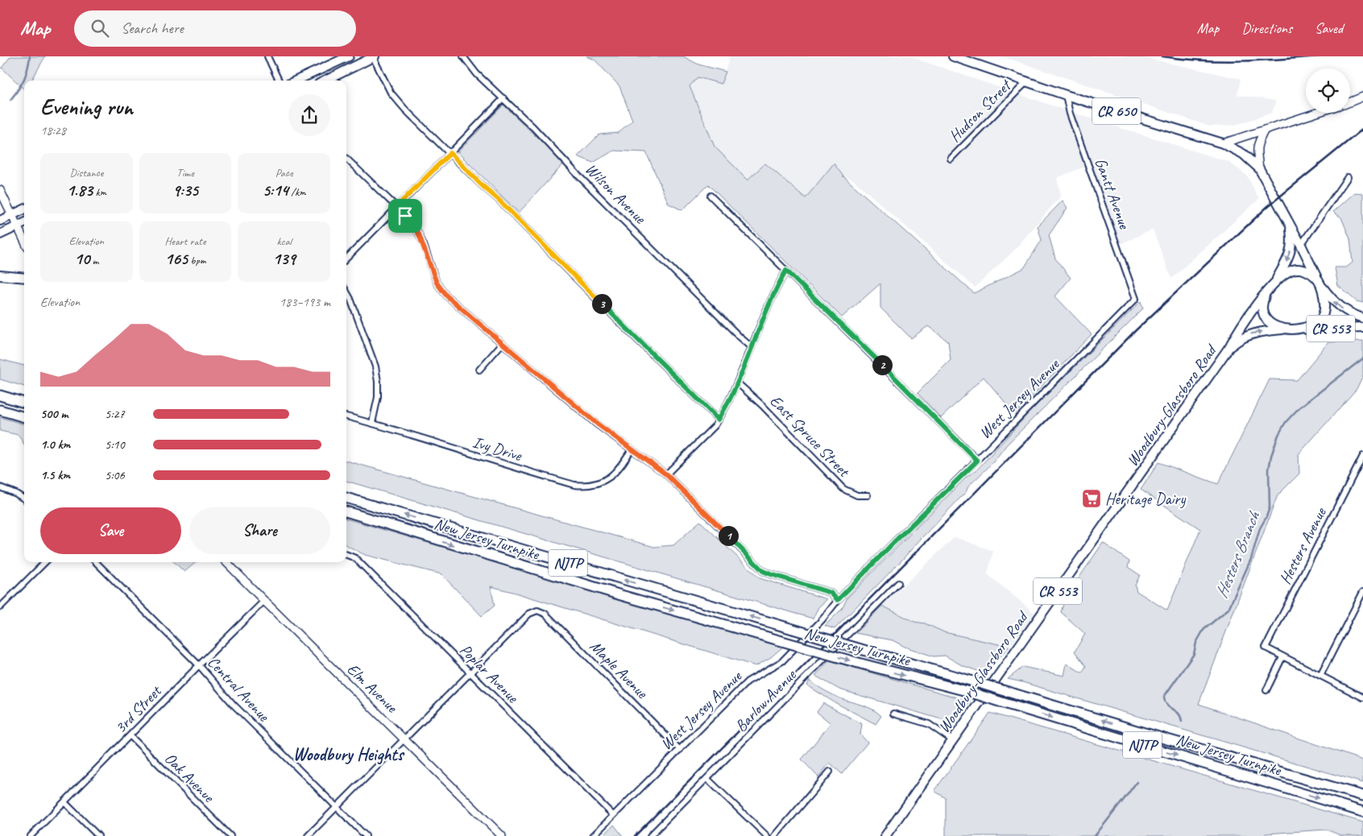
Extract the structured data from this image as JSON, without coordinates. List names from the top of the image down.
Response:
{
  "streets": {
    "highway": ["New Jersey Turnpike", "NJTP"],
    "main road": [
      "CR 650",
      "CR 553",
      "Woodbury-Glassboro Road",
      "Elm Avenue"
    ],
    "street": [
      "Hudson Street",
      "Wilson Avenue",
      "Gantt Avenue",
      "West Jersey Avenue",
      "East Spruce Street",
      "Ivy Drive",
      "Hesters Avenue",
      "Maple Avenue",
      "Poplar Avenue",
      "Central Avenue",
      "Barlow Avenue",
      "3rd Street",
      "Oak Avenue"
    ]
  },
  "crossings": [
    ["Hudson Street", "CR 650"],
    ["CR 650", "Gantt Avenue"],
    ["CR 650", "CR 553"],
    ["CR 650", "Woodbury-Glassboro Road"],
    ["Gantt Avenue", "West Jersey Avenue"],
    ["CR 553", "Woodbury-Glassboro Road"],
    ["West Jersey Avenue", "Maple Avenue"],
    ["West Jersey Avenue", "Poplar Avenue"],
    ["Maple Avenue", "Poplar Avenue"],
    ["Elm Avenue", "3rd Street"],
    ["Central Avenue", "3rd Street"],
    ["3rd Street", "Oak Avenue"]
  ],
  "districts": ["Woodbury Heights"],
  "water": ["Hesters Branch"],
  "places": {
    "supermarket": ["Heritage Dairy"]
  },
  "page": {
    "header": "Map",
    "search": "Search here",
    "nav": ["Map", "Directions", "Saved"],
    "heading": ["Evening run", "18:28"],
    "stats": [
      ["Distance", "1.83 km"],
      ["Time", "9:35"],
      ["Pace", "5:14 /km"],
      ["Elevation", "10 m"],
      ["Heart rate", "165 bpm"],
      ["kcal", "139"]
    ],
    "chart": ["Elevation", "183–193 m"],
    "pins": ["3", "2", "1"],
    "list": [
      {
        "name": "500 m",
        "note": "5:27"
      },
      {
        "name": "1.0 km",
        "note": "5:10"
      },
      {
        "name": "1.5 km",
        "note": "5:06"
      }
    ],
    "buttons": ["Save", "Share"]
  }
}
